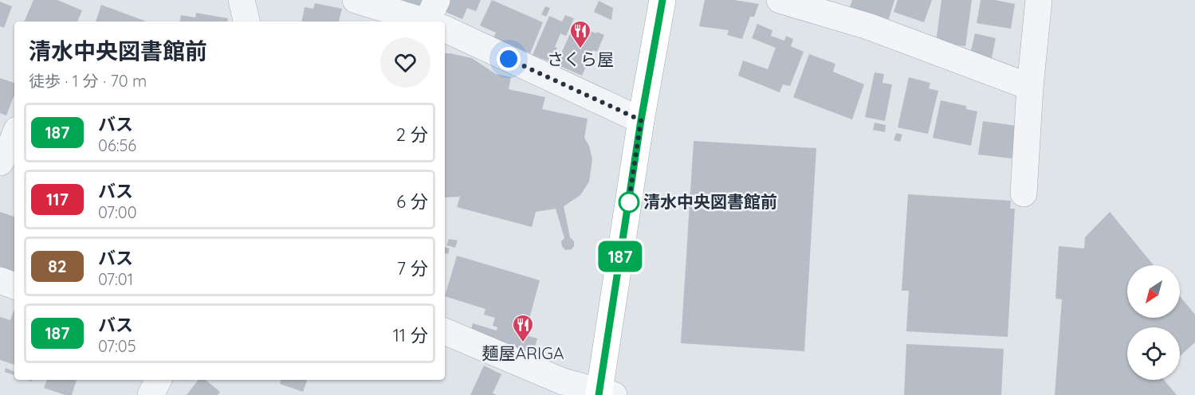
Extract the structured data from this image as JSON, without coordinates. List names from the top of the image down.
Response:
{
  "places": {
    "restaurant": ["さくら屋", "麺屋ARIGA"],
    "other": ["清水中央図書館前"]
  },
  "lines": ["bus line 187"],
  "north": "bottom left",
  "page": {
    "on_map": "187",
    "heading": ["清水中央図書館前", "徒歩 · 1 分 · 70 m"],
    "list": [
      {
        "mark": "187",
        "name": "バス",
        "note": "06:56",
        "value": "2 分"
      },
      {
        "mark": "117",
        "name": "バス",
        "note": "07:00",
        "value": "6 分"
      },
      {
        "mark": "82",
        "name": "バス",
        "note": "07:01",
        "value": "7 分"
      },
      {
        "mark": "187",
        "name": "バス",
        "note": "07:05",
        "value": "11 分"
      }
    ]
  }
}
